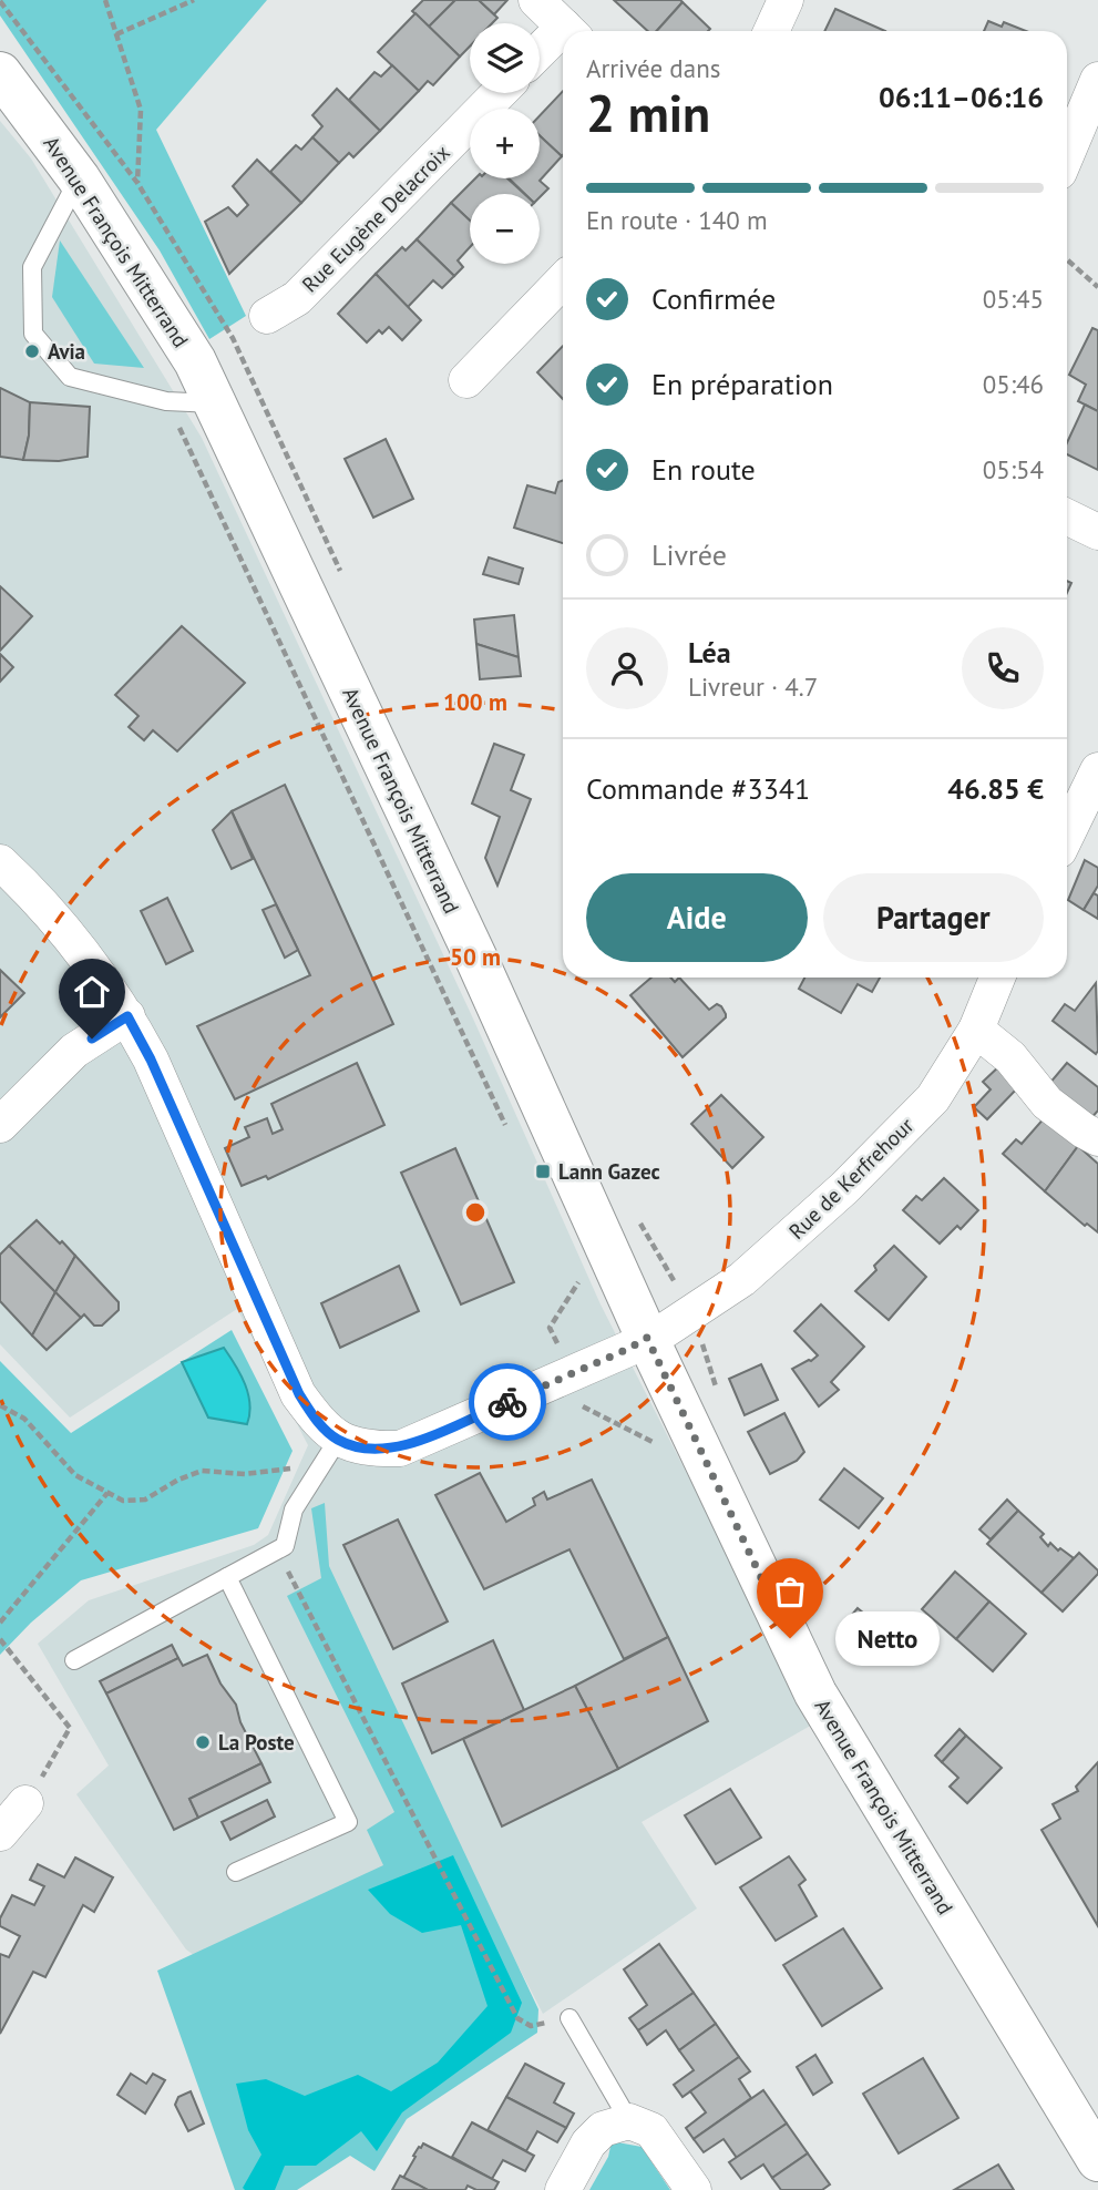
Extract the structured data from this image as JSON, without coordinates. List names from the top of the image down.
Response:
{
  "streets": {
    "main road": ["Avenue François Mitterrand"],
    "street": ["Rue Eugène Delacroix", "Rue de Kerfrehour"]
  },
  "crossings": [
    ["Avenue François Mitterrand", "Rue de Kerfrehour"]
  ],
  "places": {
    "other": ["Avia", "Netto", "La Poste"],
    "transit": ["Lann Gazec"]
  },
  "page": {
    "map_buttons": ["+", "−"],
    "heading": ["2 min", "Arrivée dans", "06:11–06:16"],
    "panel": [
      "Léa",
      "Livreur · 4.7",
      "Commande #3341",
      "46.85 €"
    ],
    "bar": "En route · 140 m",
    "list": [
      ["Confirmée", "05:45"],
      ["En préparation", "05:46"],
      ["En route", "05:54"],
      "Livrée"
    ],
    "buttons": ["Aide", "Partager"],
    "bubble": "Netto"
  },
  "rings": ["100 m", "50 m"]
}
